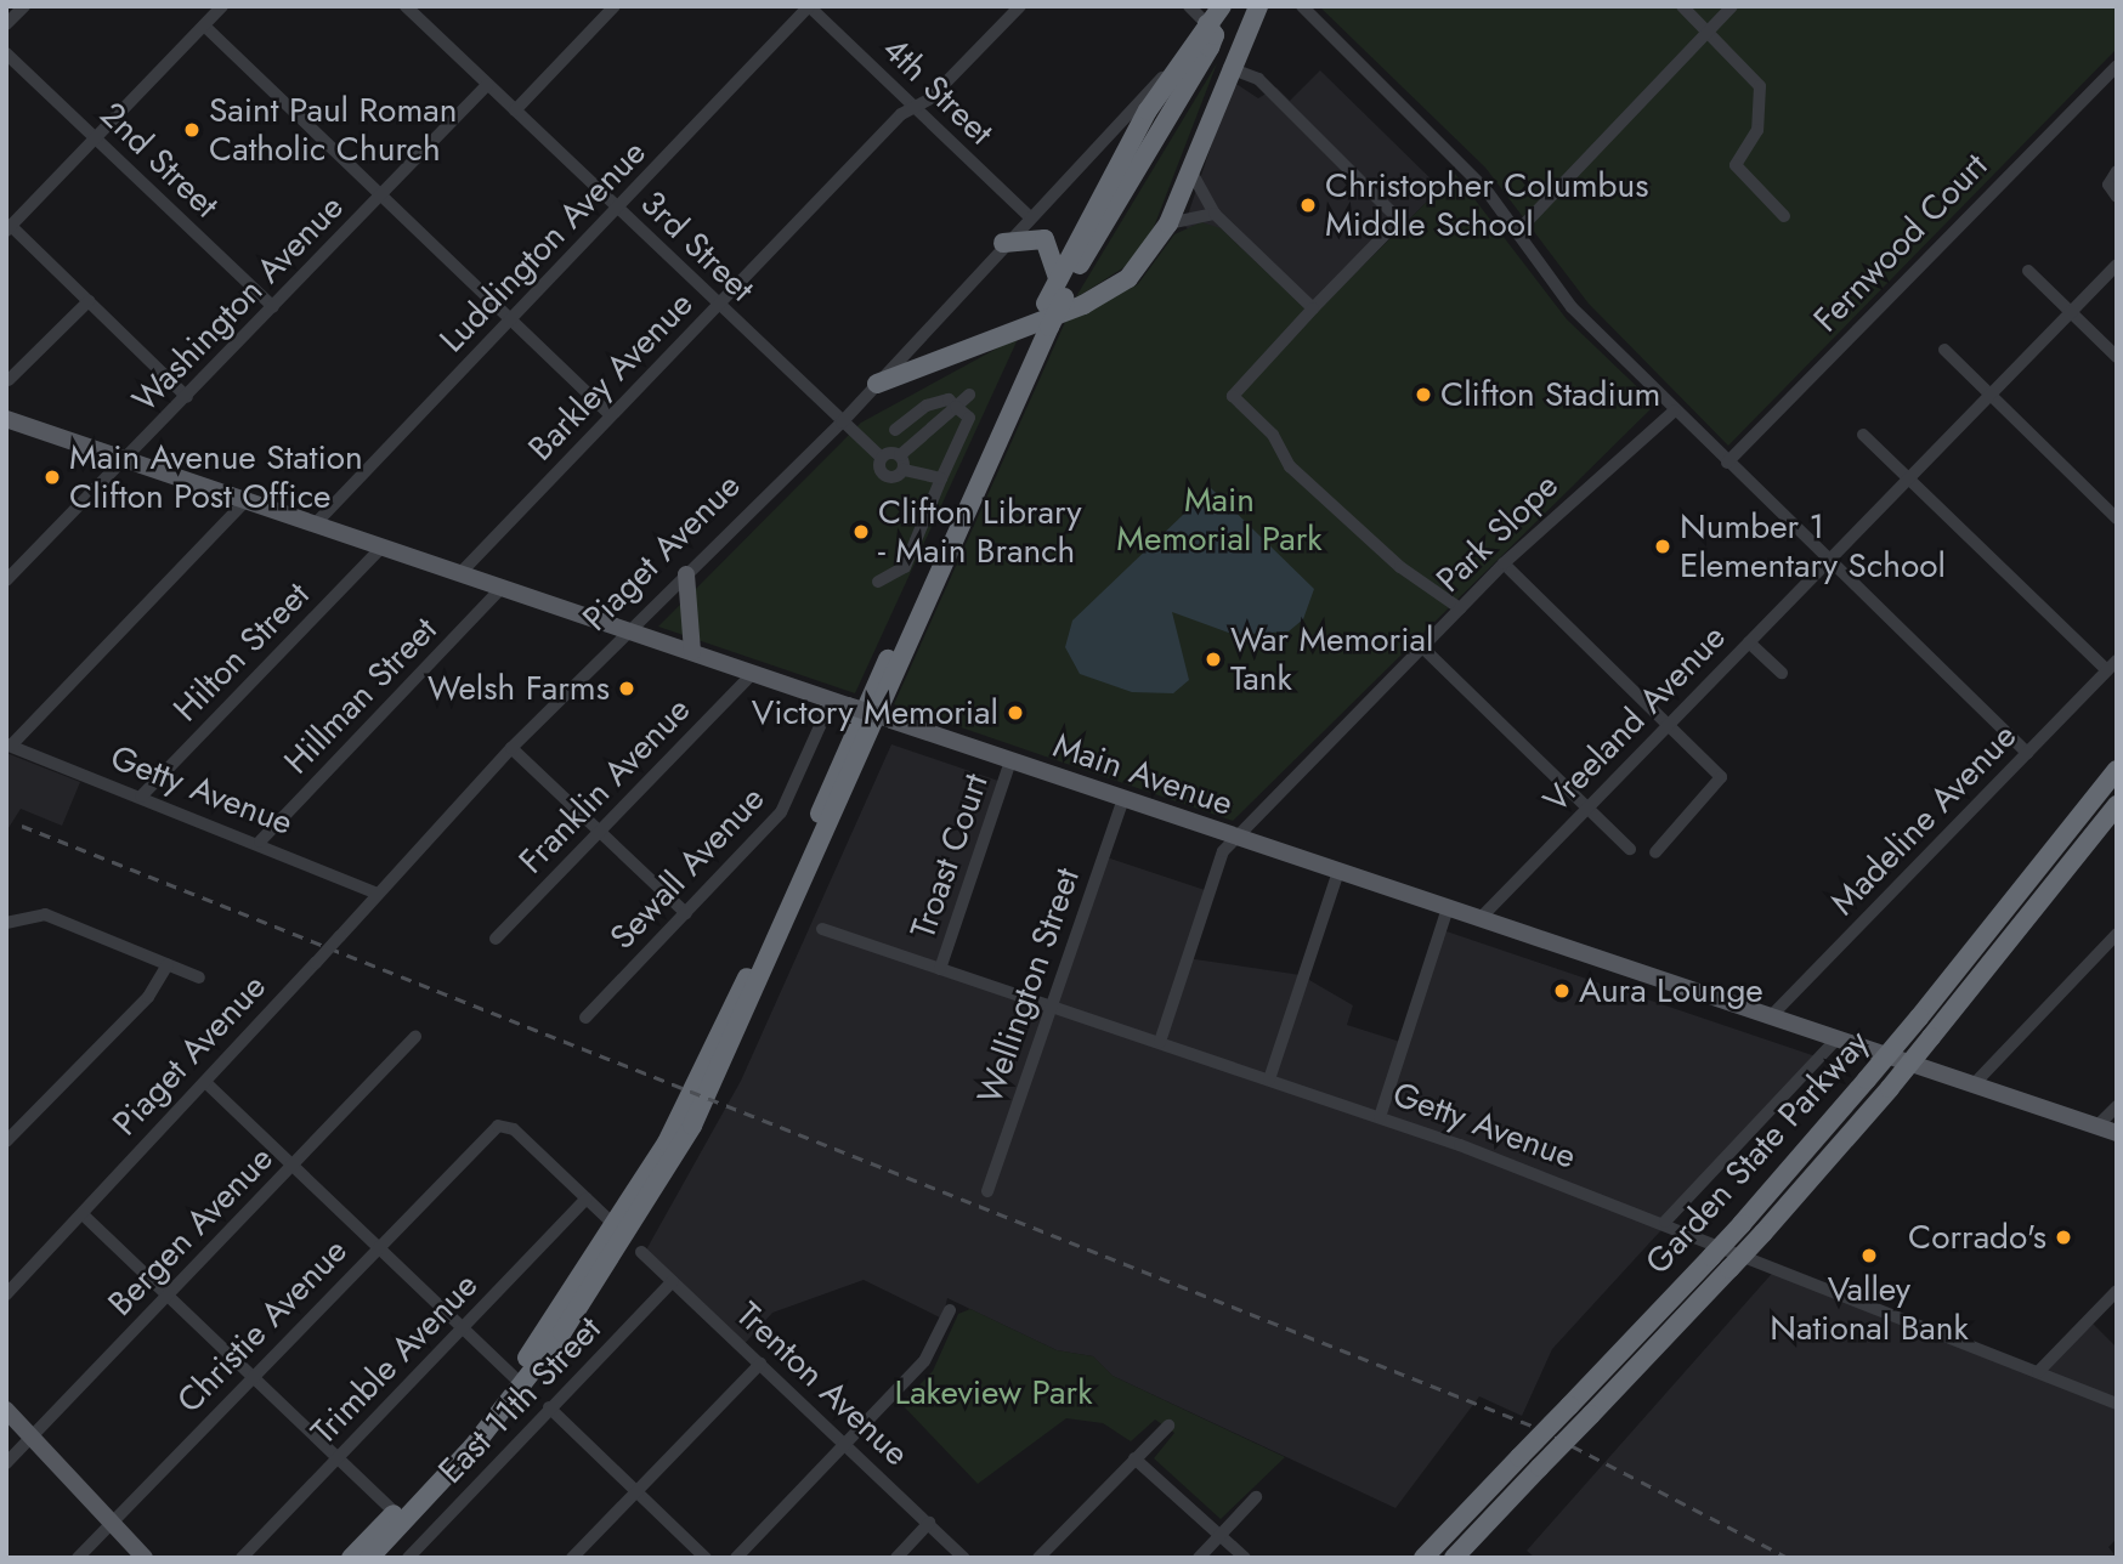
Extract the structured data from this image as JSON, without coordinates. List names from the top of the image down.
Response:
{
  "streets": {
    "highway": ["Piaget Avenue", "Garden State Parkway"],
    "main road": ["Main Avenue"],
    "street": [
      "4th Street",
      "2nd Street",
      "Fernwood Court",
      "Luddington Avenue",
      "3rd Street",
      "Washington Avenue",
      "Barkley Avenue",
      "Park Slope",
      "Hilton Street",
      "Hillman Street",
      "Vreeland Avenue",
      "Franklin Avenue",
      "Getty Avenue",
      "Madeline Avenue",
      "Troast Court",
      "Sewall Avenue",
      "Wellington Street",
      "Bergen Avenue",
      "Christie Avenue",
      "Trimble Avenue",
      "Trenton Avenue",
      "East 11th Street"
    ]
  },
  "crossings": [
    ["4th Street", "Luddington Avenue"],
    ["4th Street", "Barkley Avenue"],
    ["4th Street", "Piaget Avenue"],
    ["2nd Street", "Washington Avenue"],
    ["Luddington Avenue", "3rd Street"],
    ["Luddington Avenue", "Main Avenue"],
    ["3rd Street", "Barkley Avenue"],
    ["3rd Street", "Piaget Avenue"],
    ["Washington Avenue", "Main Avenue"],
    ["Barkley Avenue", "Main Avenue"],
    ["Park Slope", "Main Avenue"],
    ["Park Slope", "Getty Avenue"],
    ["Piaget Avenue", "Main Avenue"],
    ["Piaget Avenue", "Getty Avenue"],
    ["Hilton Street", "Main Avenue"],
    ["Hilton Street", "Getty Avenue"],
    ["Hillman Street", "Main Avenue"],
    ["Hillman Street", "Getty Avenue"],
    ["Vreeland Avenue", "Main Avenue"],
    ["Main Avenue", "Franklin Avenue"],
    ["Main Avenue", "Madeline Avenue"],
    ["Main Avenue", "Troast Court"],
    ["Main Avenue", "Sewall Avenue"],
    ["Main Avenue", "Wellington Street"],
    ["Getty Avenue", "Troast Court"],
    ["Getty Avenue", "Wellington Street"],
    ["Christie Avenue", "Trimble Avenue"],
    ["Trenton Avenue", "East 11th Street"]
  ],
  "parks": ["Main Memorial Park", "Lakeview Park"],
  "places": [
    "Saint Paul Roman Catholic Church",
    "Christopher Columbus Middle School",
    "Clifton Stadium",
    "Main Avenue Station Clifton Post Office",
    "Clifton Library - Main Branch",
    "Number 1 Elementary School",
    "War Memorial Tank",
    "Welsh Farms",
    "Victory Memorial",
    "Aura Lounge",
    "Corrado's",
    "Valley National Bank"
  ]
}
